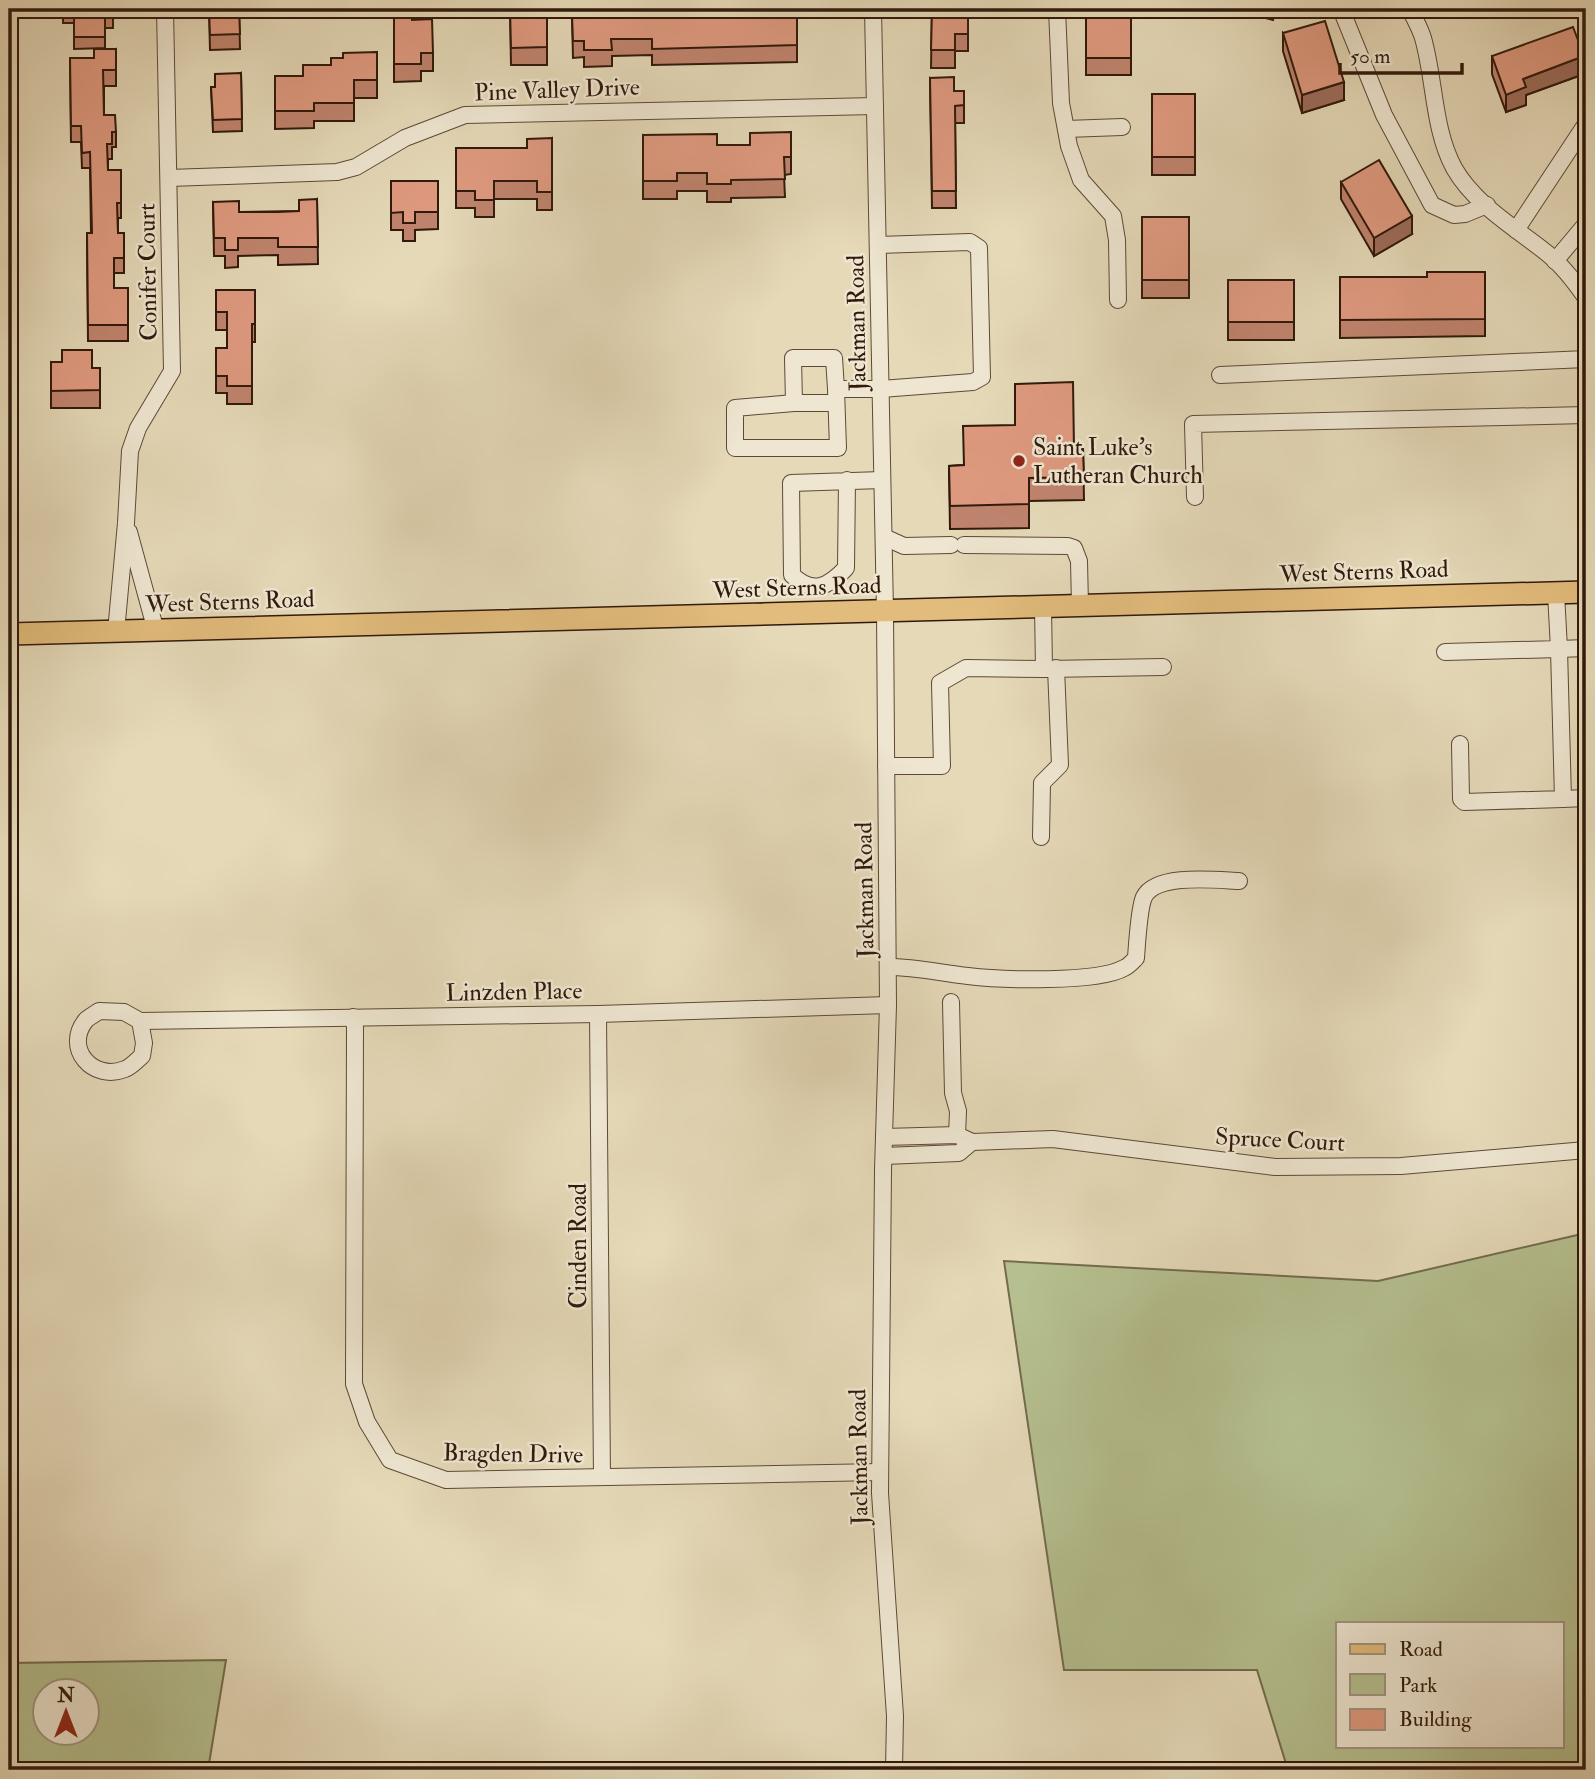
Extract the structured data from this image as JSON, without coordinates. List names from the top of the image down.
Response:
{
  "streets": {
    "main road": ["West Sterns Road"],
    "street": [
      "Pine Valley Drive",
      "Conifer Court",
      "Jackman Road",
      "Linzden Place",
      "Spruce Court",
      "Cinden Road",
      "Bragden Drive"
    ]
  },
  "crossings": [
    ["Pine Valley Drive", "Conifer Court"],
    ["Pine Valley Drive", "Jackman Road"],
    ["Conifer Court", "West Sterns Road"],
    ["Jackman Road", "West Sterns Road"],
    ["Jackman Road", "Linzden Place"],
    ["Jackman Road", "Spruce Court"],
    ["Jackman Road", "Bragden Drive"],
    ["Linzden Place", "Cinden Road"],
    ["Linzden Place", "Bragden Drive"],
    ["Cinden Road", "Bragden Drive"]
  ],
  "places": ["Saint Luke's Lutheran Church"],
  "legend": ["Road", "Park", "Building"],
  "scale_bar": "50 m",
  "north": "top"
}
